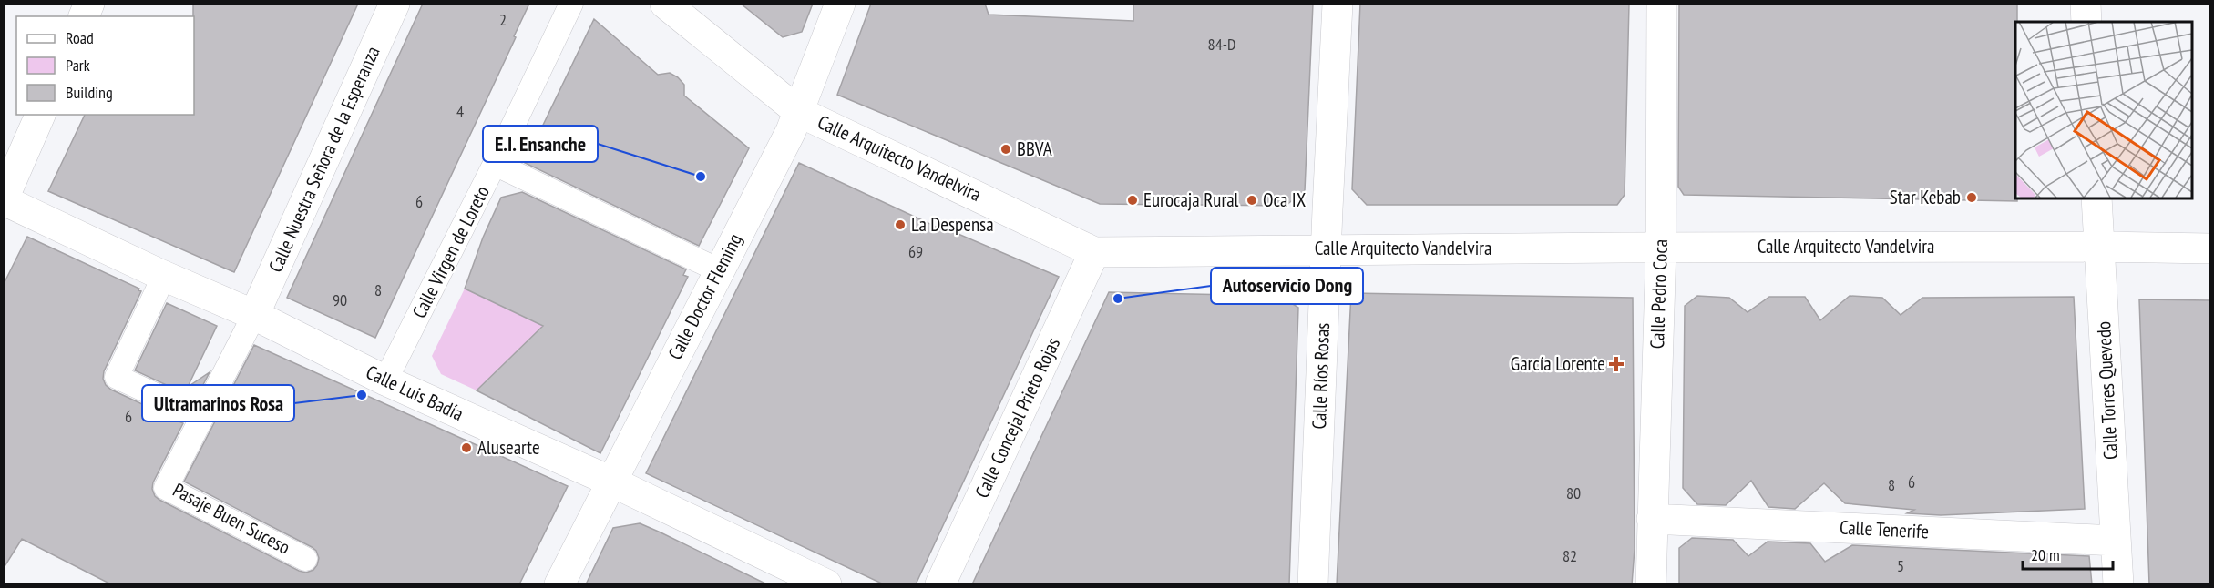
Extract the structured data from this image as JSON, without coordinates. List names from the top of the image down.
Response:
{
  "streets": {
    "street": [
      "Calle Arquitecto Vandelvira",
      "Calle Nuestra Señora de la Esperanza",
      "Calle Virgen de Loreto",
      "Calle Pedro Coca",
      "Calle Doctor Fleming",
      "Calle Ríos Rosas",
      "Calle Torres Quevedo",
      "Calle Luis Badía",
      "Calle Concejal Prieto Rojas",
      "Pasaje Buen Suceso",
      "Calle Tenerife"
    ]
  },
  "crossings": [
    ["Calle Arquitecto Vandelvira", "Calle Pedro Coca"],
    ["Calle Arquitecto Vandelvira", "Calle Doctor Fleming"],
    ["Calle Arquitecto Vandelvira", "Calle Ríos Rosas"],
    ["Calle Arquitecto Vandelvira", "Calle Torres Quevedo"],
    ["Calle Arquitecto Vandelvira", "Calle Concejal Prieto Rojas"],
    ["Calle Nuestra Señora de la Esperanza", "Calle Luis Badía"],
    ["Calle Nuestra Señora de la Esperanza", "Pasaje Buen Suceso"],
    ["Calle Virgen de Loreto", "Calle Luis Badía"],
    ["Calle Pedro Coca", "Calle Tenerife"],
    ["Calle Doctor Fleming", "Calle Luis Badía"],
    ["Calle Torres Quevedo", "Calle Tenerife"],
    ["Calle Luis Badía", "Pasaje Buen Suceso"]
  ],
  "places": {
    "other": [
      "BBVA",
      "E.I. Ensanche",
      "Star Kebab",
      "Eurocaja Rural",
      "Oca IX",
      "La Despensa",
      "Autoservicio Dong",
      "Ultramarinos Rosa",
      "Alusearte"
    ],
    "health": ["García Lorente"]
  },
  "house_numbers": [
    "2",
    "84-D",
    "4",
    "6",
    "69",
    "8",
    "90",
    "6",
    "6",
    "8",
    "80",
    "82",
    "5"
  ],
  "legend": ["Road", "Park", "Building"],
  "scale_bar": "20 m"
}
